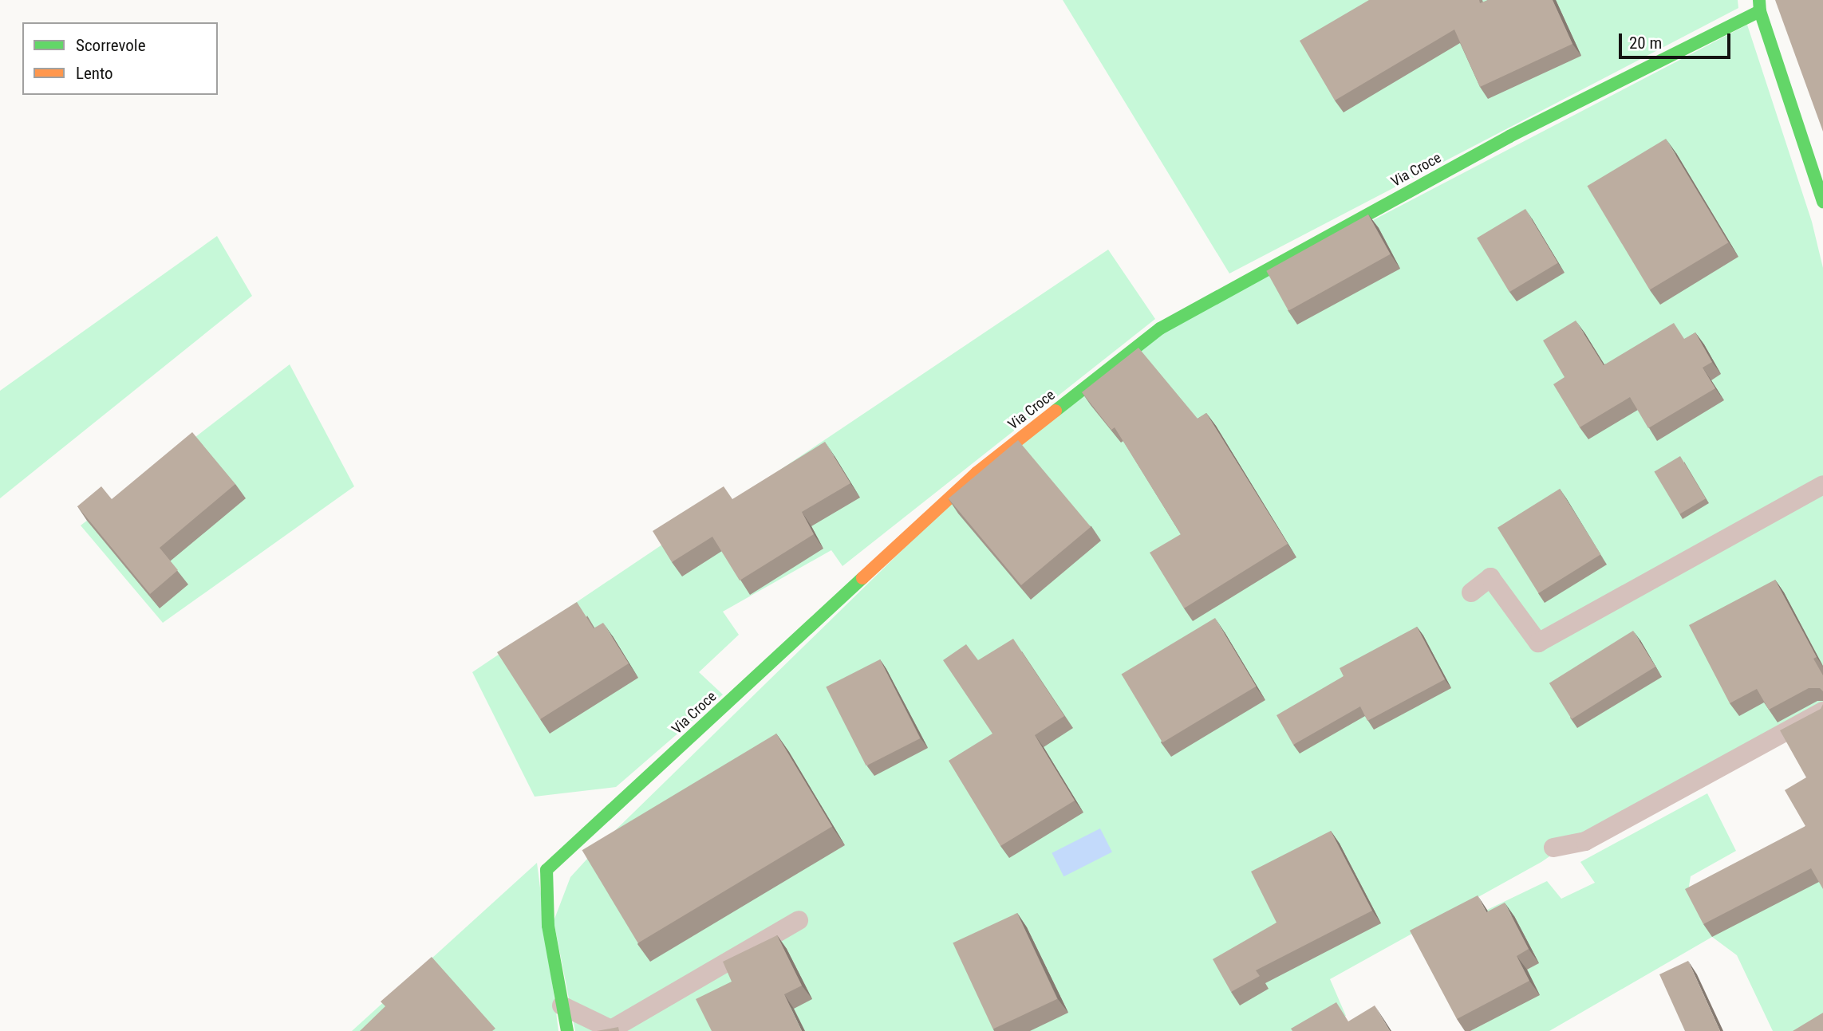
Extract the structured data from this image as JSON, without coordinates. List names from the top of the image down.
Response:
{
  "streets": {
    "street": ["Via Croce"]
  },
  "legend": ["Scorrevole", "Lento"],
  "scale_bar": "20 m"
}
